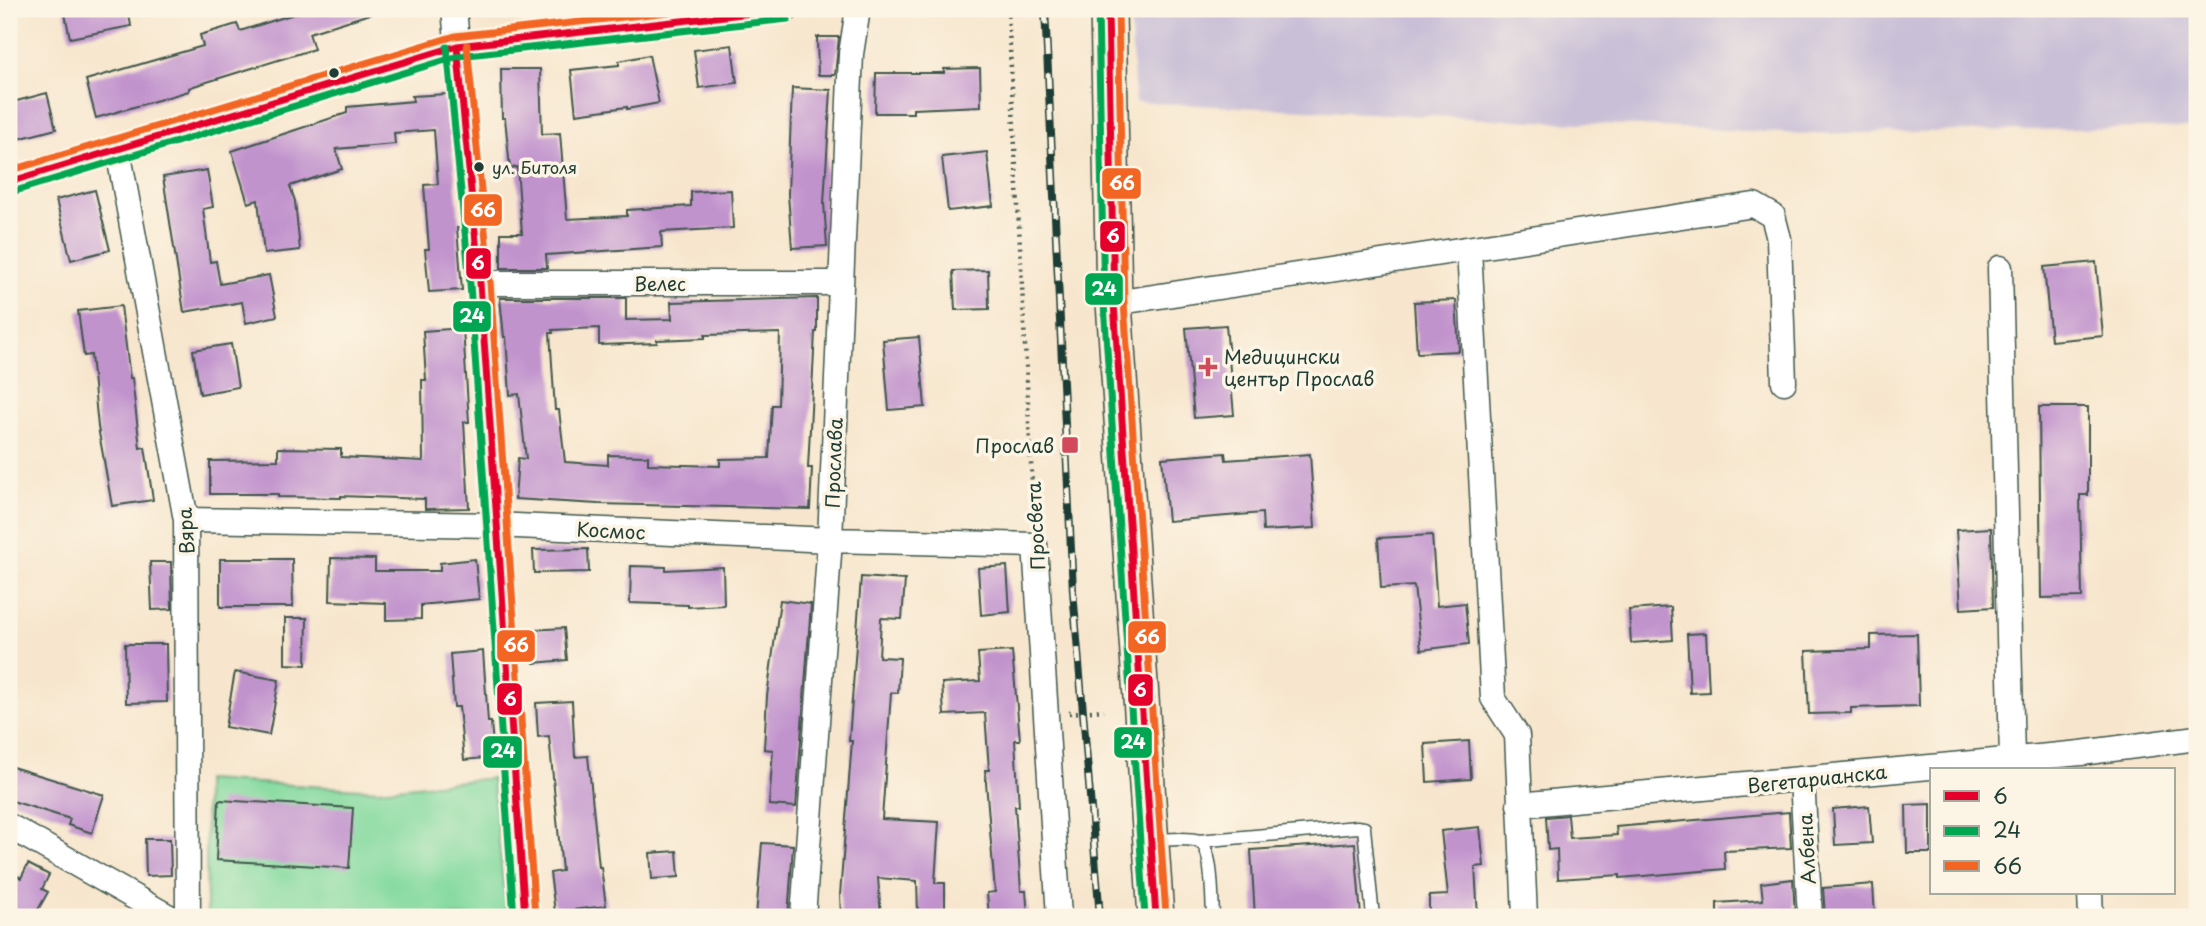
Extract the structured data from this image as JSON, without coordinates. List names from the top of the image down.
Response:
{
  "streets": {
    "street": [
      "Велес",
      "Прослава",
      "Просвета",
      "Космос",
      "Вяра",
      "Вегетарианска",
      "Албена"
    ]
  },
  "crossings": [
    ["Велес", "Прослава"],
    ["Прослава", "Космос"],
    ["Просвета", "Космос"],
    ["Космос", "Вяра"],
    ["Вегетарианска", "Албена"]
  ],
  "places": {
    "other": ["ул. Битоля"],
    "health": ["Медицински център Прослав"],
    "transit": ["Прослав"]
  },
  "lines": ["transit line 6", "transit line 24", "transit line 66"],
  "legend": ["6", "24", "66"]
}
